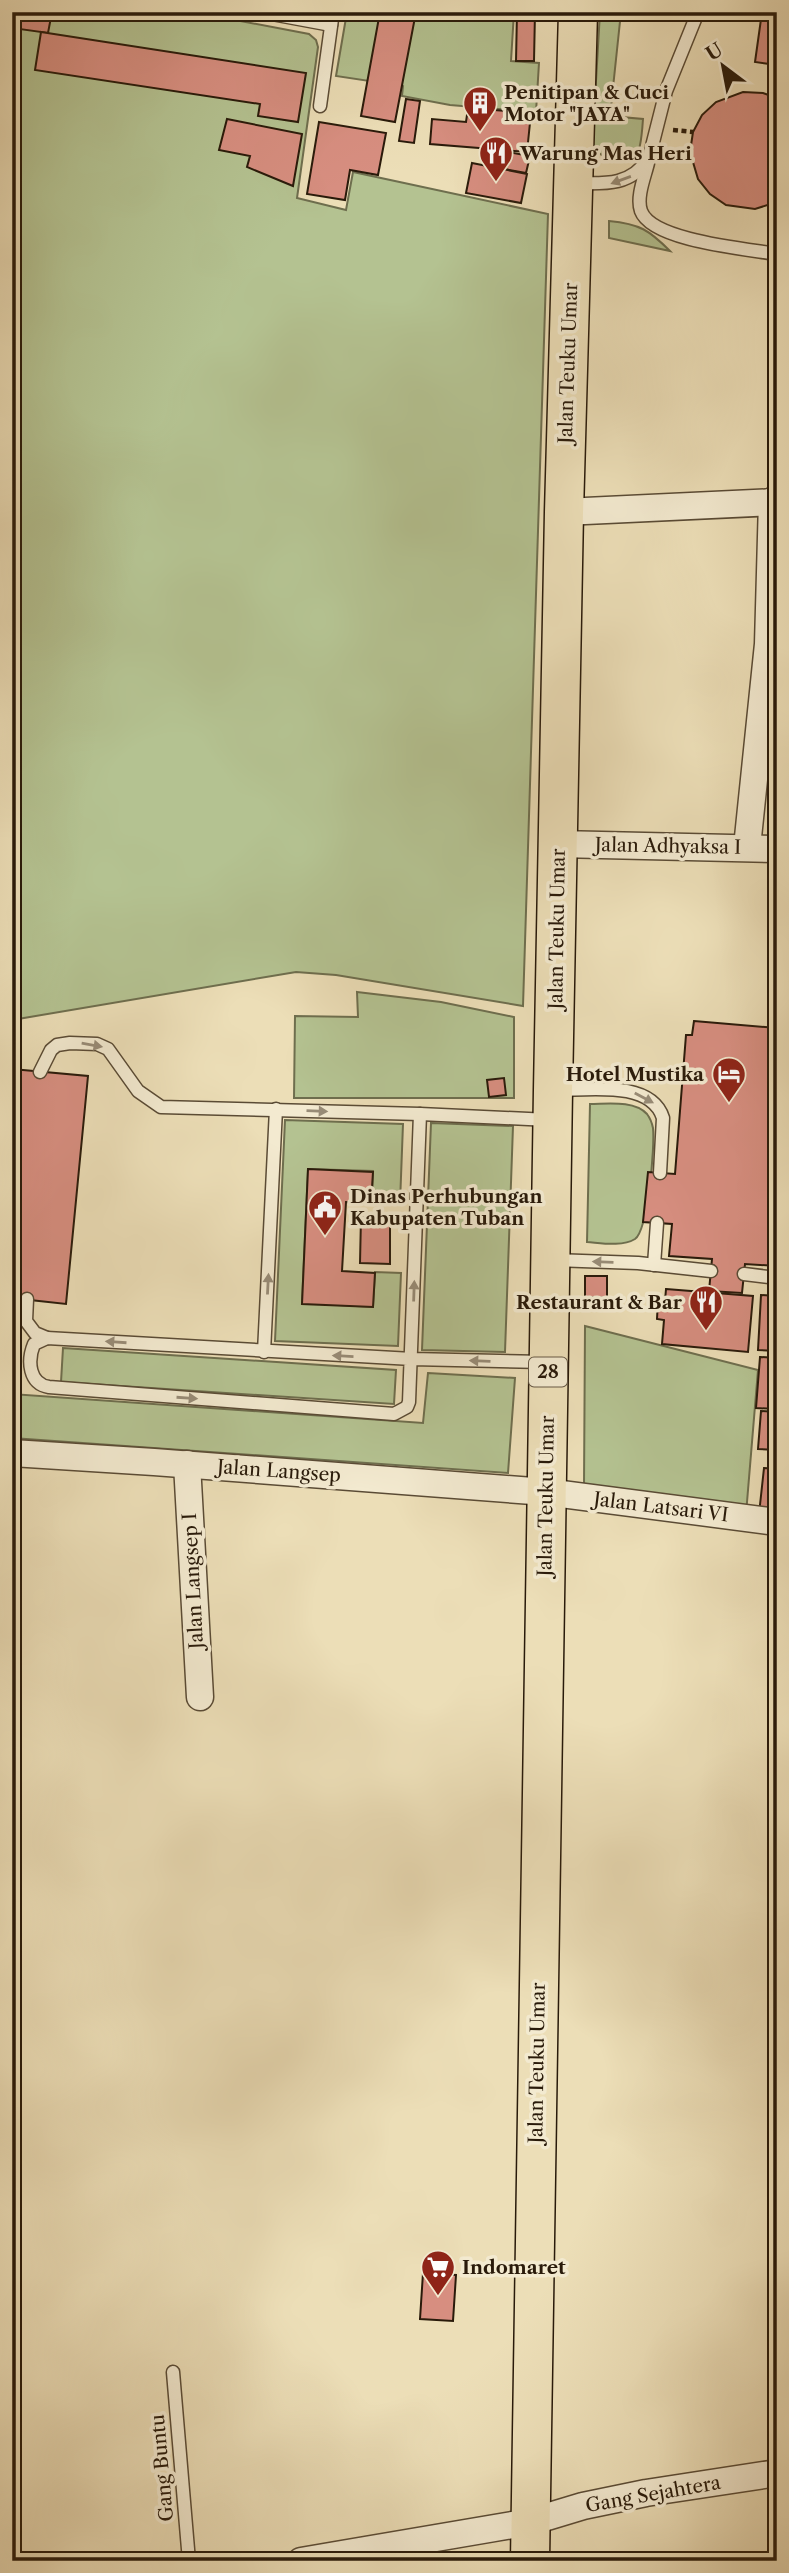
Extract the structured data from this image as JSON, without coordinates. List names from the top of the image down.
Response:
{
  "streets": {
    "highway": ["Jalan Teuku Umar", "28"],
    "street": [
      "Jalan Adhyaksa I",
      "Jalan Langsep",
      "Jalan Latsari VI",
      "Jalan Langsep I",
      "Gang Sejahtera"
    ],
    "lane": ["Gang Buntu"]
  },
  "crossings": [
    ["Jalan Teuku Umar", "Jalan Adhyaksa I"],
    ["Jalan Teuku Umar", "Jalan Langsep"],
    ["Jalan Teuku Umar", "Jalan Latsari VI"],
    ["Jalan Teuku Umar", "Gang Sejahtera"],
    ["Jalan Langsep", "Jalan Latsari VI"],
    ["Jalan Langsep", "Jalan Langsep I"]
  ],
  "places": {
    "building": ["Penitipan & Cuci Motor \"JAYA\""],
    "restaurant": ["Warung Mas Heri", "Restaurant & Bar"],
    "hotel": ["Hotel Mustika"],
    "public building": ["Dinas Perhubungan Kabupaten Tuban"],
    "supermarket": ["Indomaret"]
  },
  "north": "top left"
}
